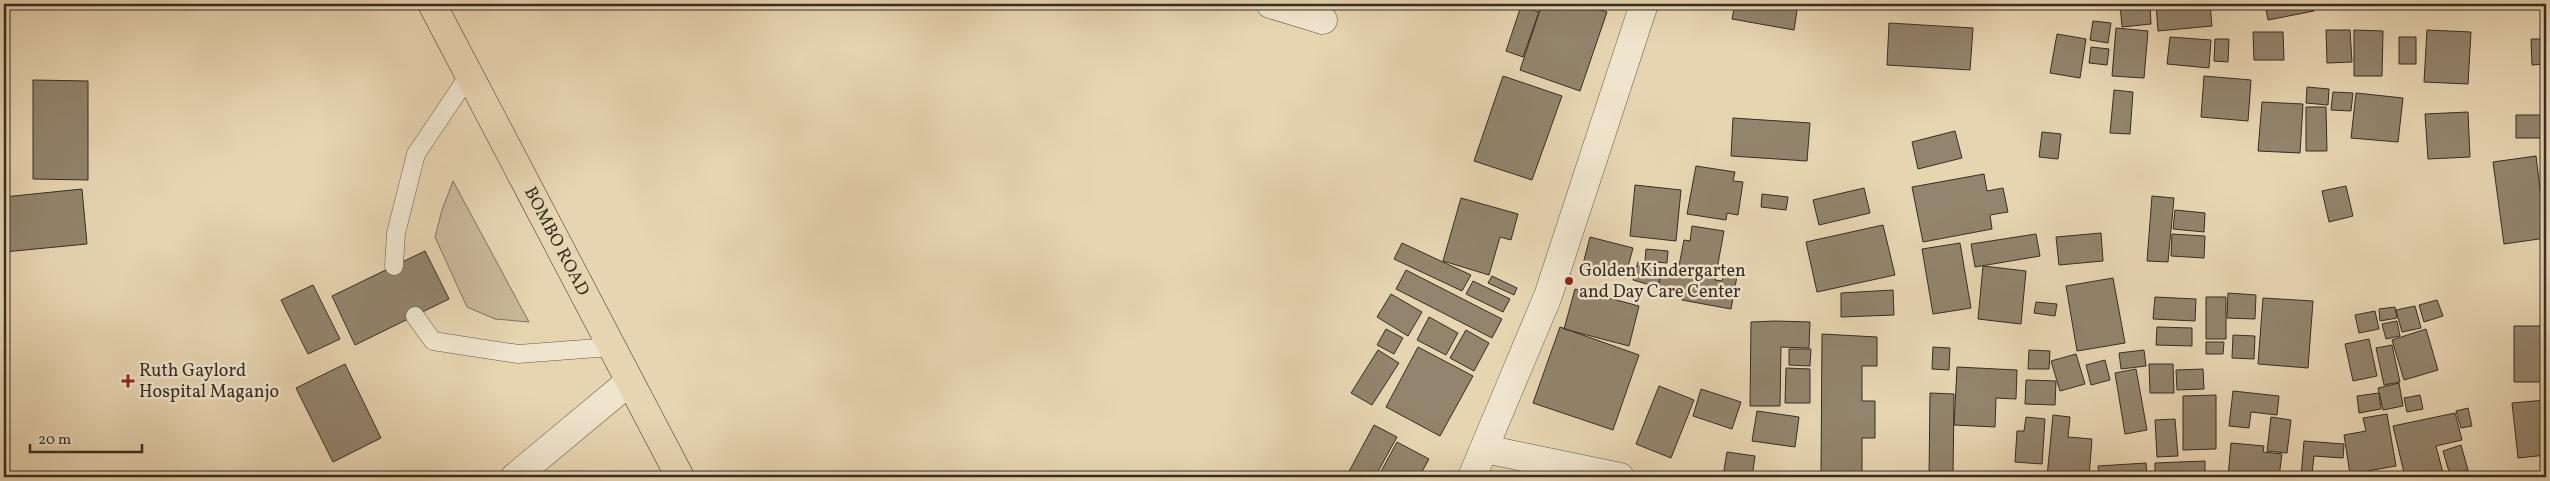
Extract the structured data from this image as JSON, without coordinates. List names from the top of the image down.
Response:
{
  "streets": {
    "main road": ["BOMBO ROAD"]
  },
  "places": {
    "other": ["Golden Kindergarten and Day Care Center"],
    "health": ["Ruth Gaylord Hospital Maganjo"]
  },
  "scale_bar": "20 m"
}
